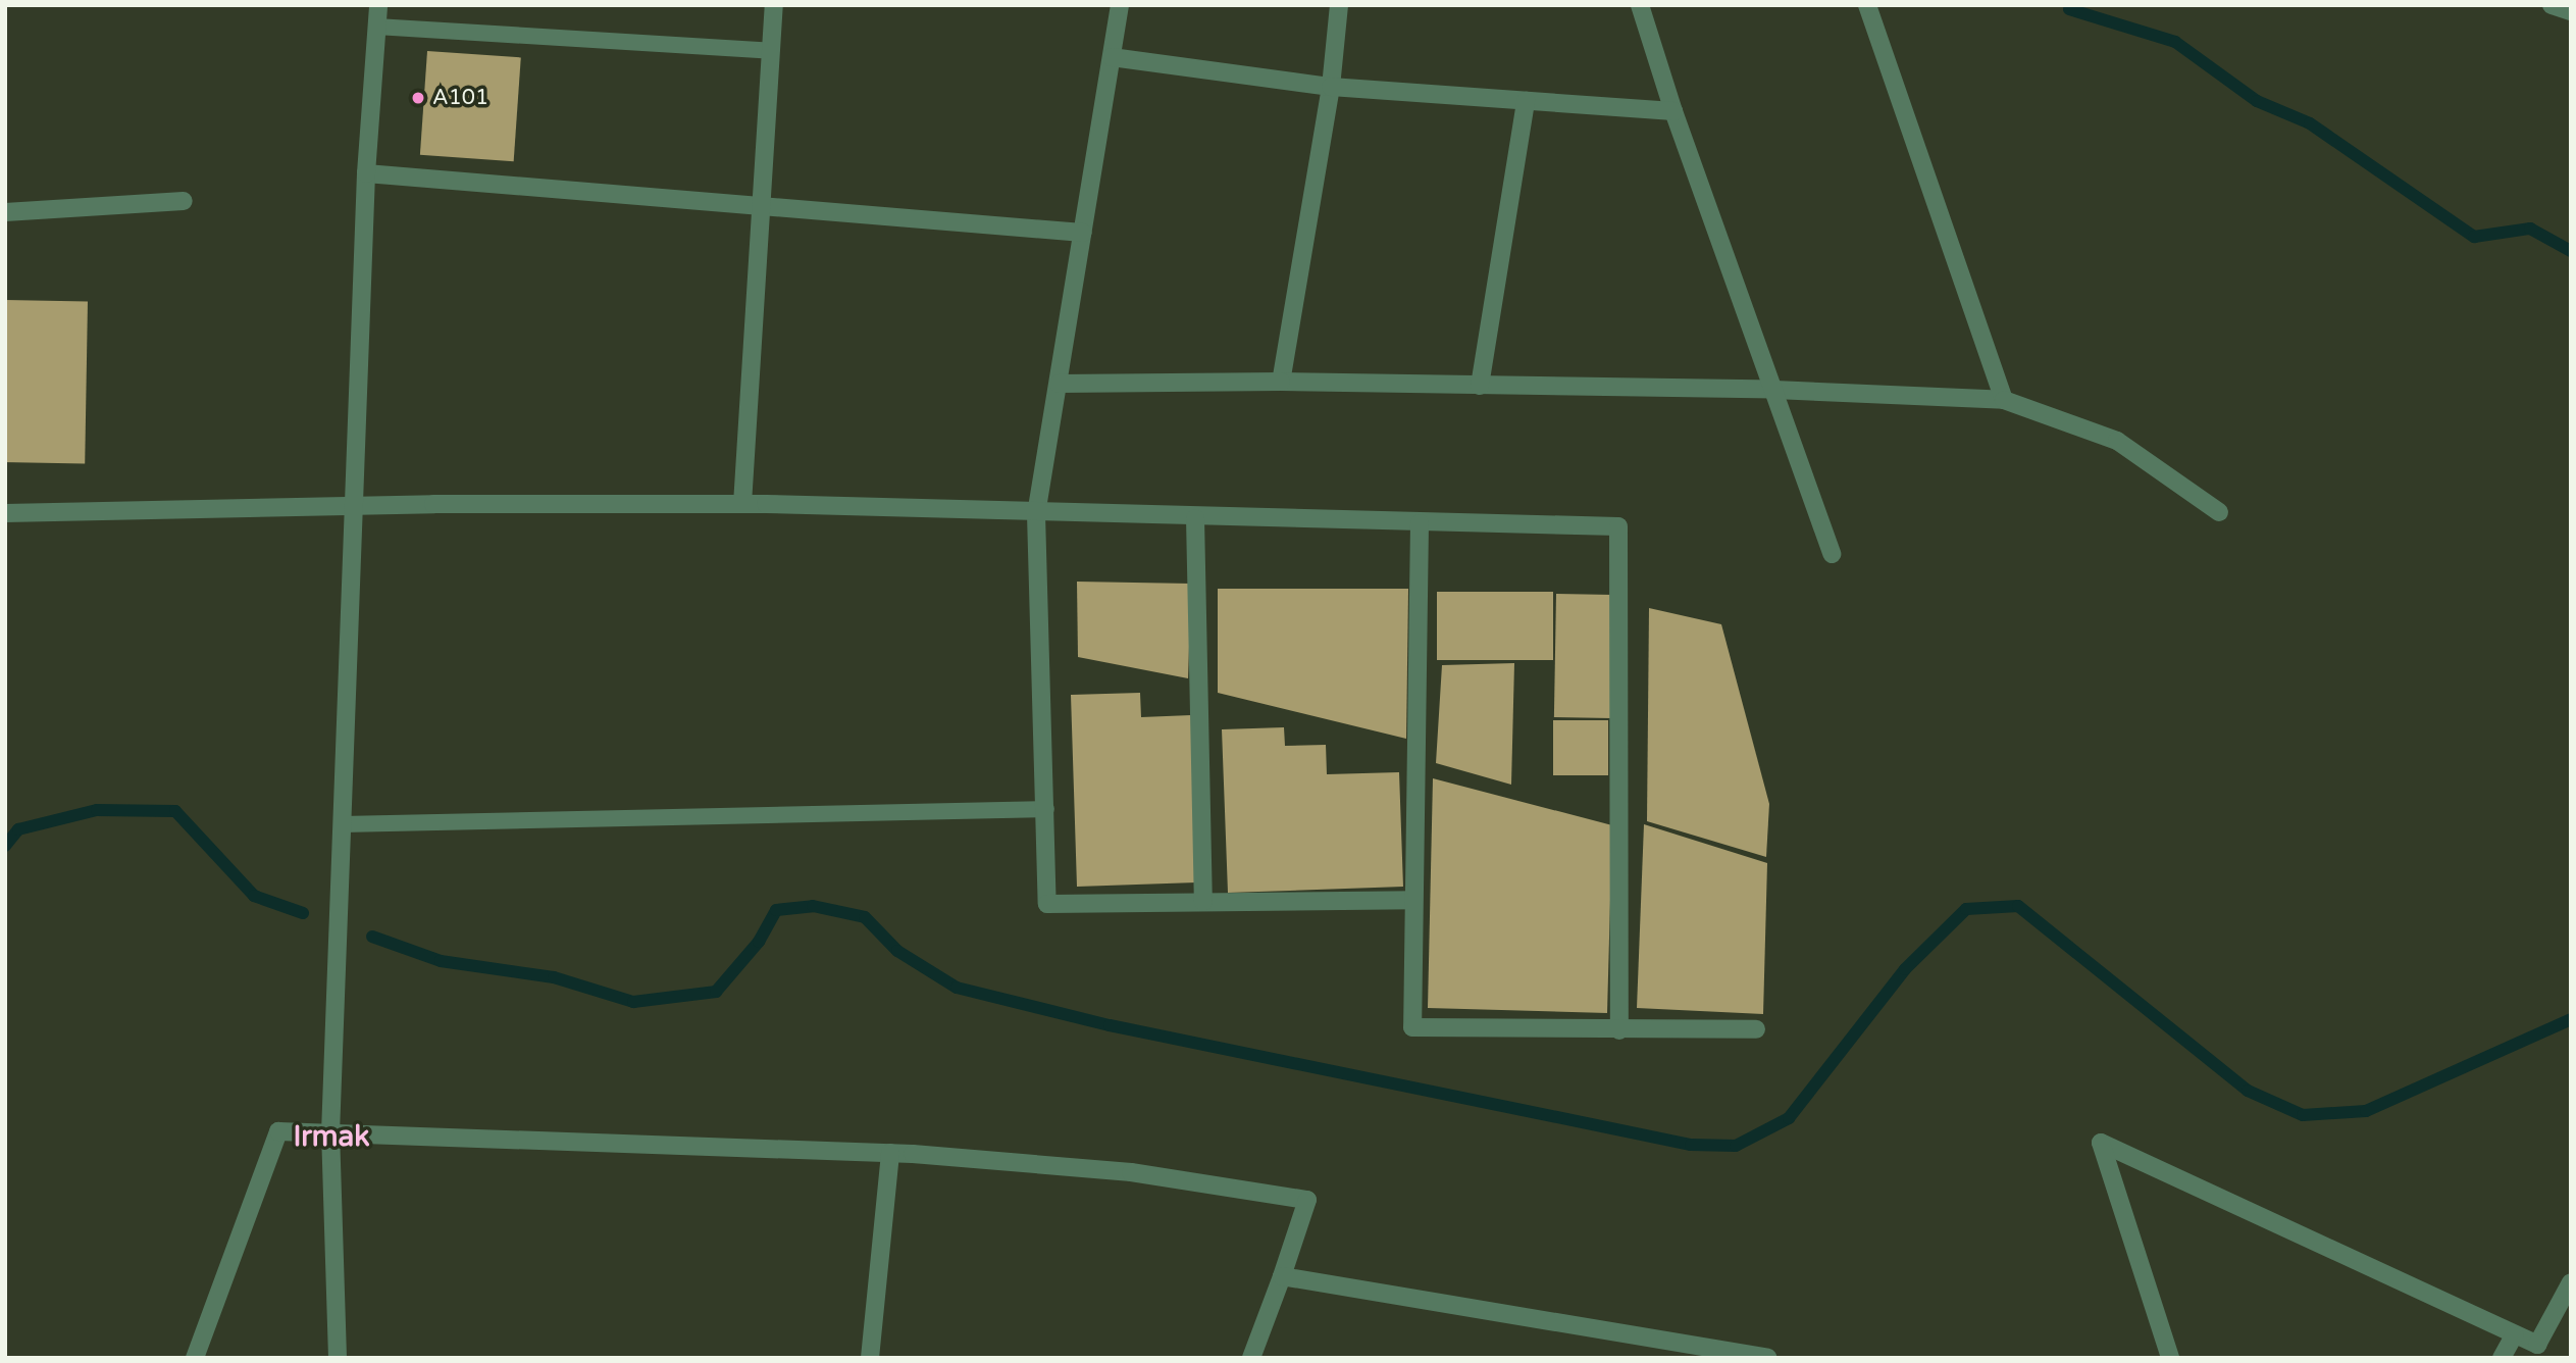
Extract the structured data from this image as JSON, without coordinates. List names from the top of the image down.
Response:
{
  "districts": ["Irmak"],
  "places": ["A101"]
}
